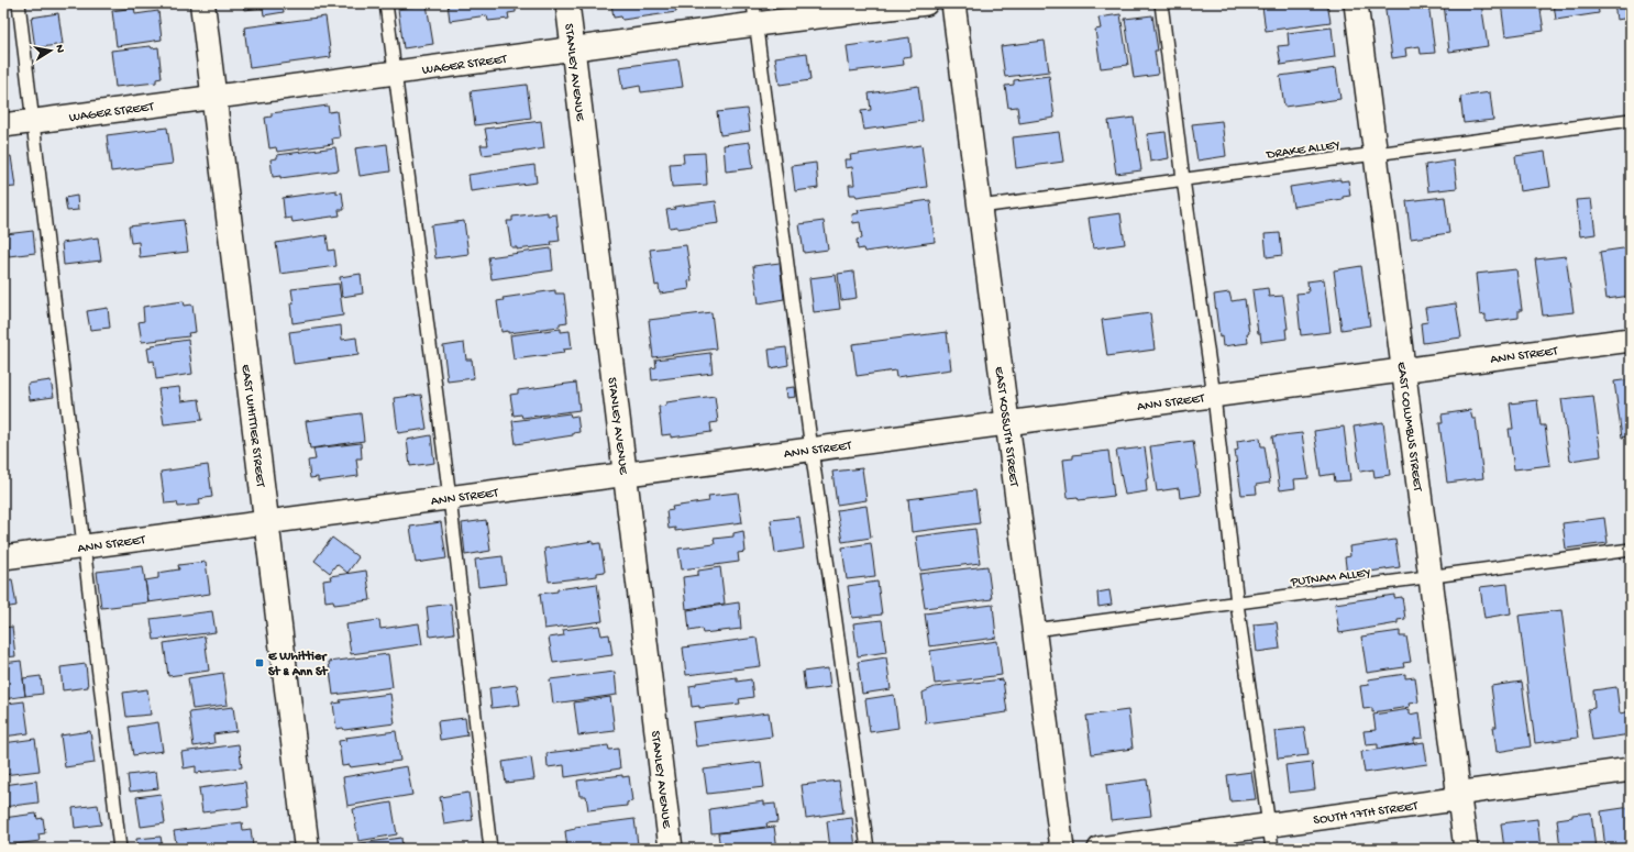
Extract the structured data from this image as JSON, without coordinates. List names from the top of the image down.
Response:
{
  "streets": {
    "street": [
      "WAGER STREET",
      "STANLEY AVENUE",
      "ANN STREET",
      "EAST WHITTIER STREET",
      "EAST KOSSUTH STREET",
      "EAST COLUMBUS STREET",
      "SOUTH 17TH STREET"
    ],
    "lane": ["DRAKE ALLEY", "PUTNAM ALLEY"]
  },
  "crossings": [
    ["WAGER STREET", "STANLEY AVENUE"],
    ["WAGER STREET", "EAST WHITTIER STREET"],
    ["STANLEY AVENUE", "ANN STREET"],
    ["DRAKE ALLEY", "EAST KOSSUTH STREET"],
    ["DRAKE ALLEY", "EAST COLUMBUS STREET"],
    ["ANN STREET", "EAST WHITTIER STREET"],
    ["ANN STREET", "EAST KOSSUTH STREET"],
    ["ANN STREET", "EAST COLUMBUS STREET"],
    ["EAST KOSSUTH STREET", "PUTNAM ALLEY"],
    ["EAST COLUMBUS STREET", "PUTNAM ALLEY"],
    ["EAST COLUMBUS STREET", "SOUTH 17TH STREET"]
  ],
  "places": {
    "transit": ["E Whittier St & Ann St"]
  },
  "north": "right"
}
